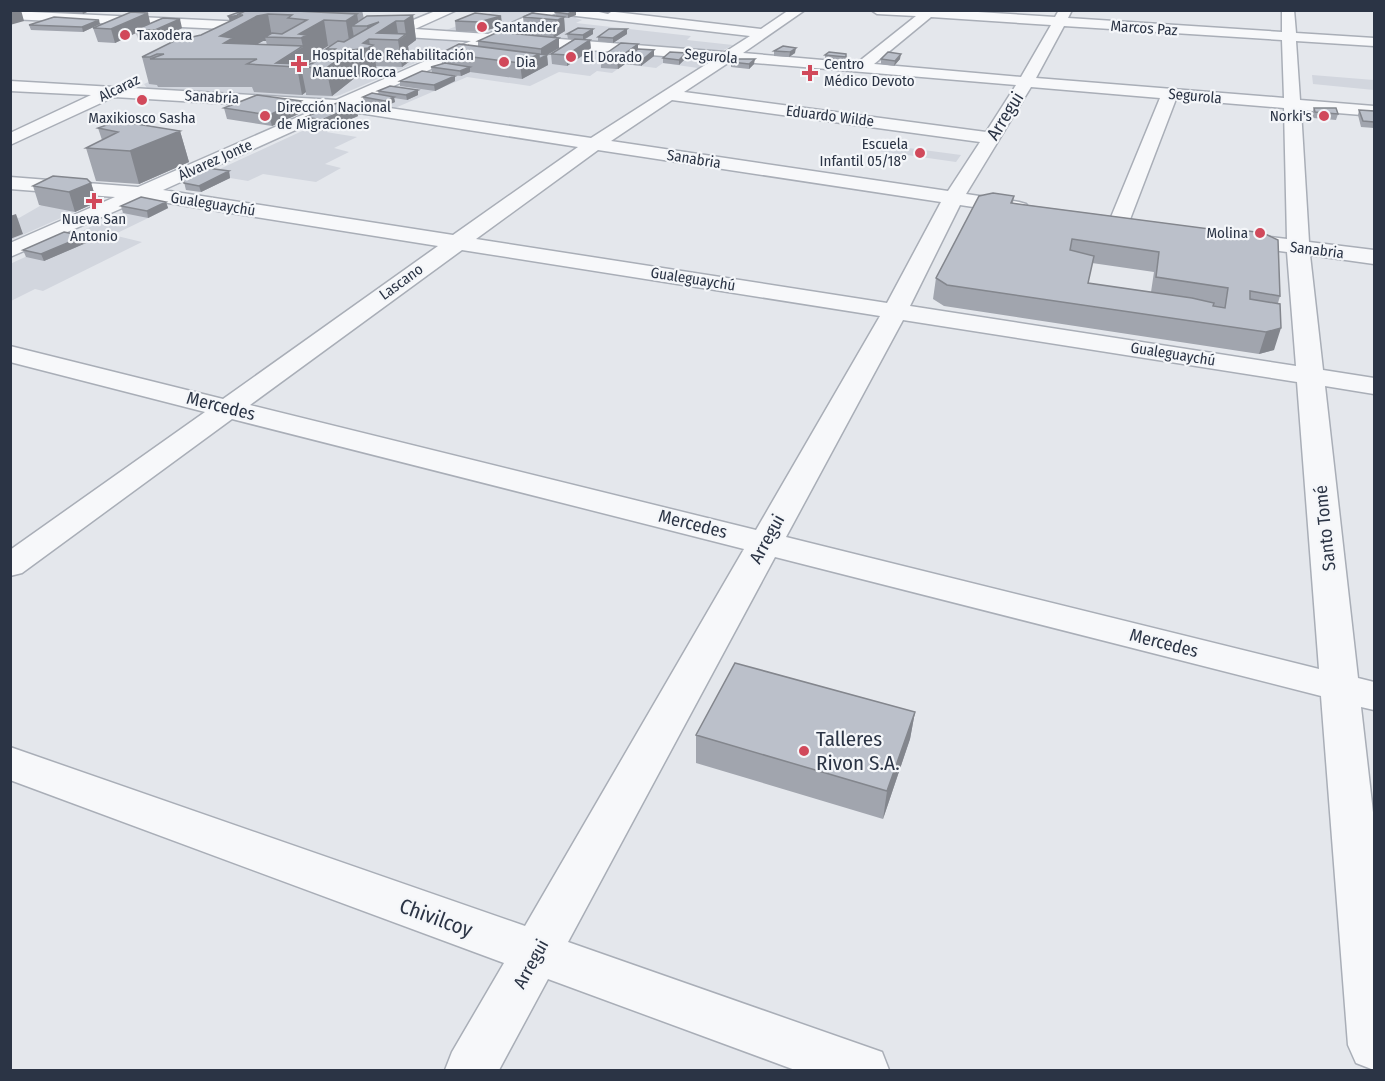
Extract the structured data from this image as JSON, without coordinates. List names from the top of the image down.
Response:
{
  "streets": {
    "street": [
      "Marcos Paz",
      "Segurola",
      "Alcaraz",
      "Sanabria",
      "Eduardo Wilde",
      "Arregui",
      "Álvarez Jonte",
      "Gualeguaychú",
      "Lascano",
      "Mercedes",
      "Santo Tomé",
      "Chivilcoy"
    ]
  },
  "crossings": [
    ["Marcos Paz", "Arregui"],
    ["Marcos Paz", "Santo Tomé"],
    ["Segurola", "Arregui"],
    ["Segurola", "Álvarez Jonte"],
    ["Segurola", "Lascano"],
    ["Segurola", "Santo Tomé"],
    ["Alcaraz", "Sanabria"],
    ["Sanabria", "Arregui"],
    ["Sanabria", "Álvarez Jonte"],
    ["Sanabria", "Lascano"],
    ["Sanabria", "Santo Tomé"],
    ["Eduardo Wilde", "Arregui"],
    ["Eduardo Wilde", "Lascano"],
    ["Arregui", "Gualeguaychú"],
    ["Arregui", "Mercedes"],
    ["Arregui", "Chivilcoy"],
    ["Álvarez Jonte", "Gualeguaychú"],
    ["Gualeguaychú", "Lascano"],
    ["Gualeguaychú", "Santo Tomé"],
    ["Lascano", "Mercedes"],
    ["Mercedes", "Santo Tomé"]
  ],
  "places": {
    "other": [
      "Santander",
      "Taxodera",
      "El Dorado",
      "Dia",
      "Maxikiosco Sasha",
      "Dirección Nacional de Migraciones",
      "Norki's",
      "Escuela Infantil 05/18°",
      "Molina",
      "Talleres Rivon S.A."
    ],
    "health": ["Hospital de Rehabilitación Manuel Rocca", "Centro Médico Devoto", "Nueva San Antonio"]
  }
}
